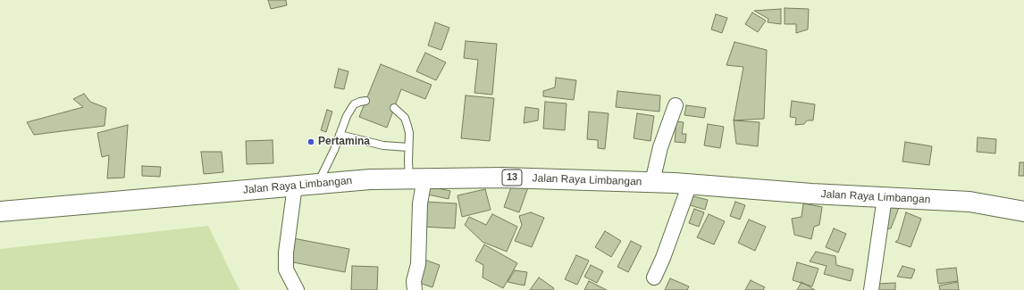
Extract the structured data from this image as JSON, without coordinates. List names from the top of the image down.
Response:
{
  "streets": {
    "highway": ["13", "Jalan Raya Limbangan"]
  },
  "places": ["Pertamina"]
}
